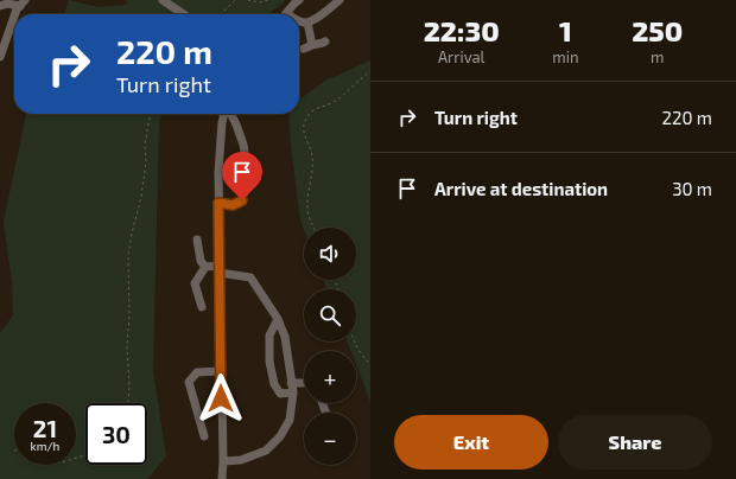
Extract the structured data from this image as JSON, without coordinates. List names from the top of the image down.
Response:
{
  "page": {
    "eta": [
      "22:30",
      "Arrival",
      "1",
      "min",
      "250",
      "m"
    ],
    "turn": ["220 m", "Turn right"],
    "list": [
      {
        "name": "Turn right",
        "value": "220 m"
      },
      {
        "name": "Arrive at destination",
        "value": "30 m"
      }
    ],
    "map_buttons": ["+", "−"],
    "speed": "21 km/h",
    "limit": "30",
    "buttons": ["Exit", "Share"]
  }
}
